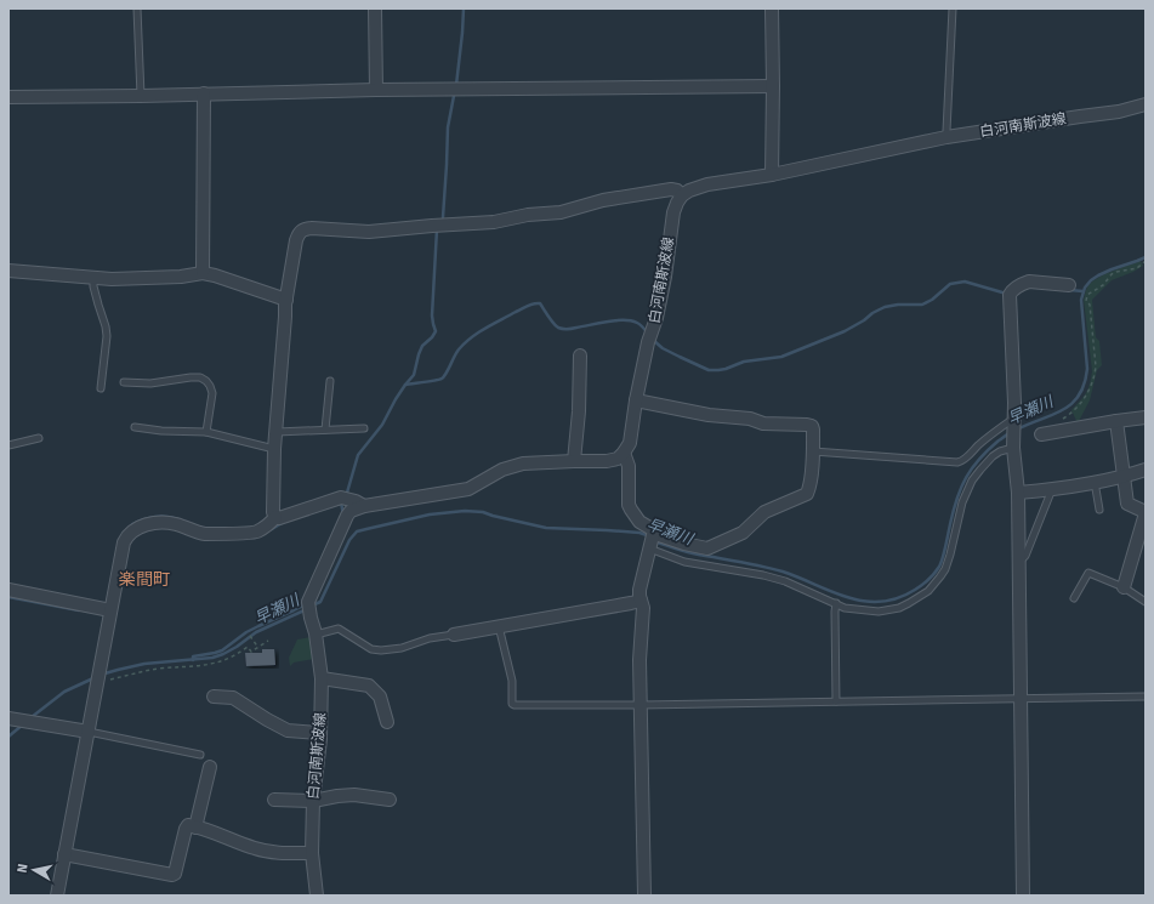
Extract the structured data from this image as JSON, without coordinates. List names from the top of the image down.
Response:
{
  "streets": {
    "street": ["白河南斯波線"]
  },
  "districts": ["楽間町"],
  "water": ["早瀬川"],
  "north": "left"
}
